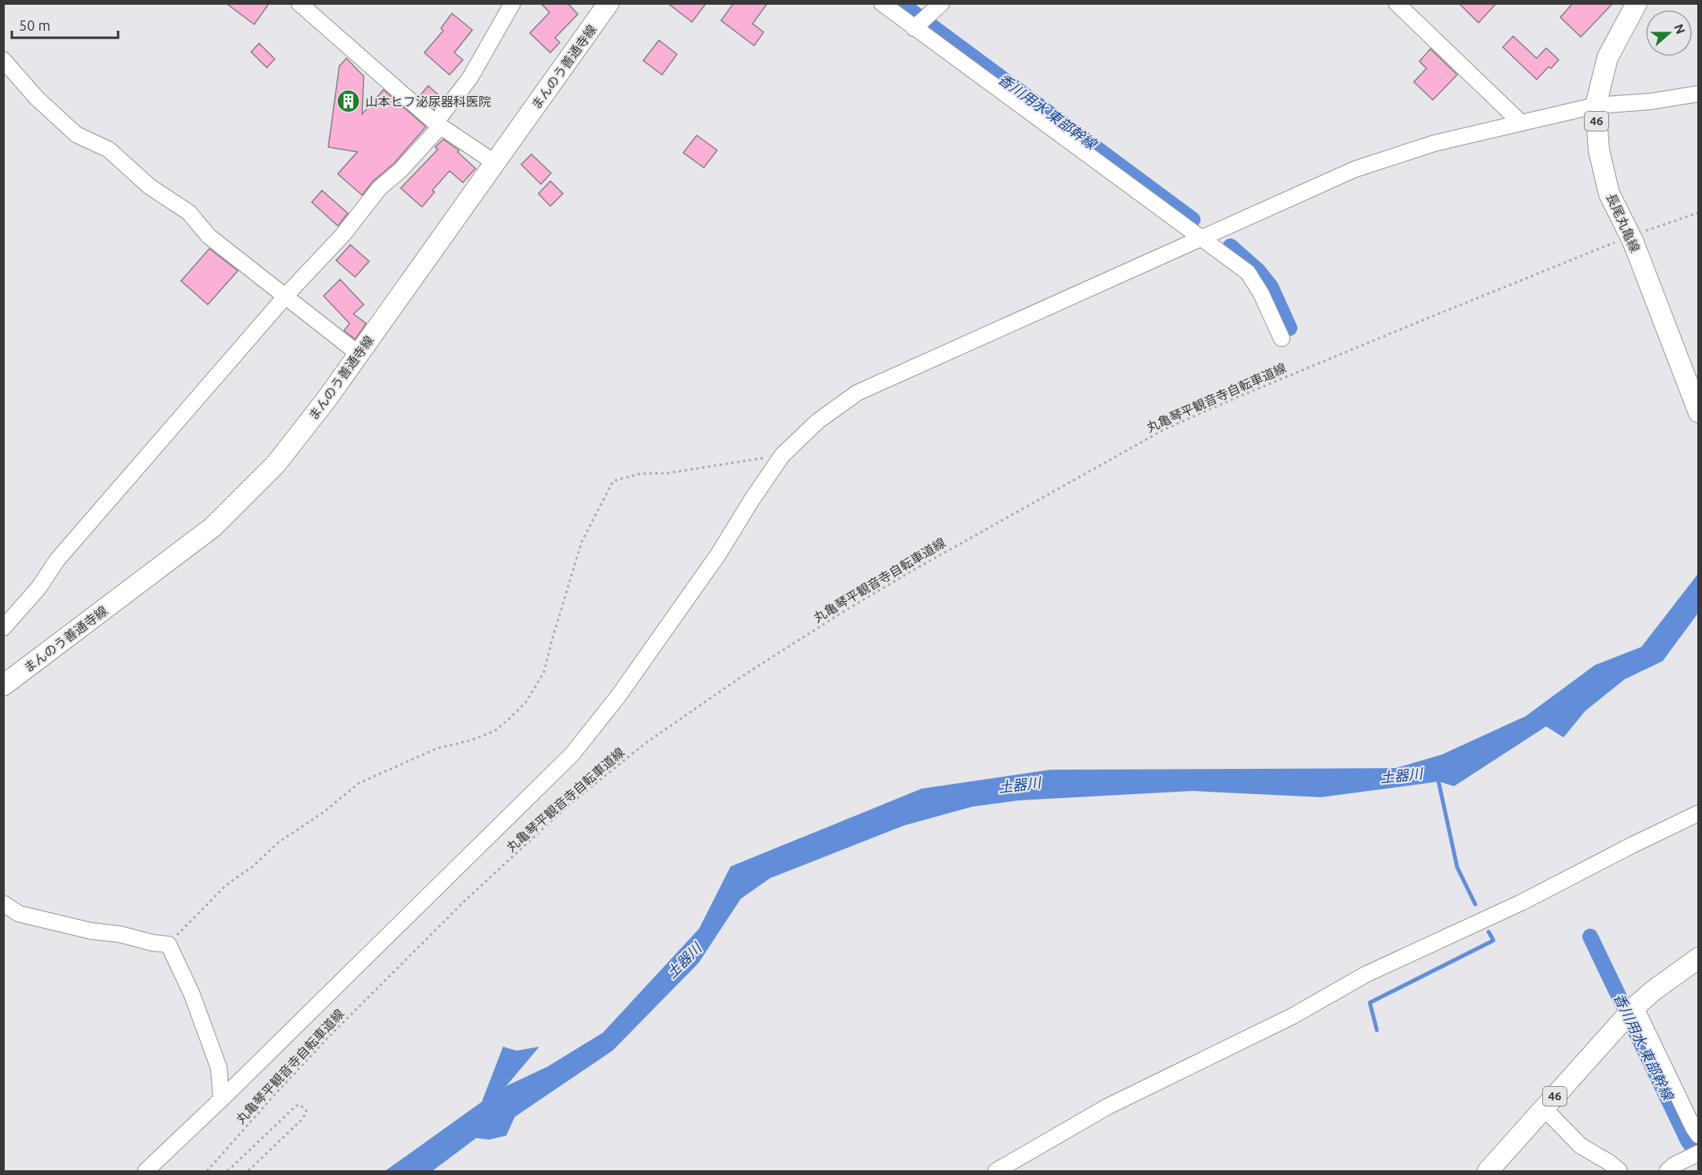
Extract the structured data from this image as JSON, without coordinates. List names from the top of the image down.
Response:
{
  "streets": {
    "main road": ["まんのう善通寺線", "46", "長尾丸亀線"],
    "path": ["丸亀琴平観音寺自転車道線"]
  },
  "crossings": [
    ["長尾丸亀線", "丸亀琴平観音寺自転車道線"]
  ],
  "water": ["香川用水 東部幹線", "土器川"],
  "places": {
    "building": ["山本ヒフ泌尿器科医院"]
  },
  "scale_bar": "50 m",
  "north": "right"
}
